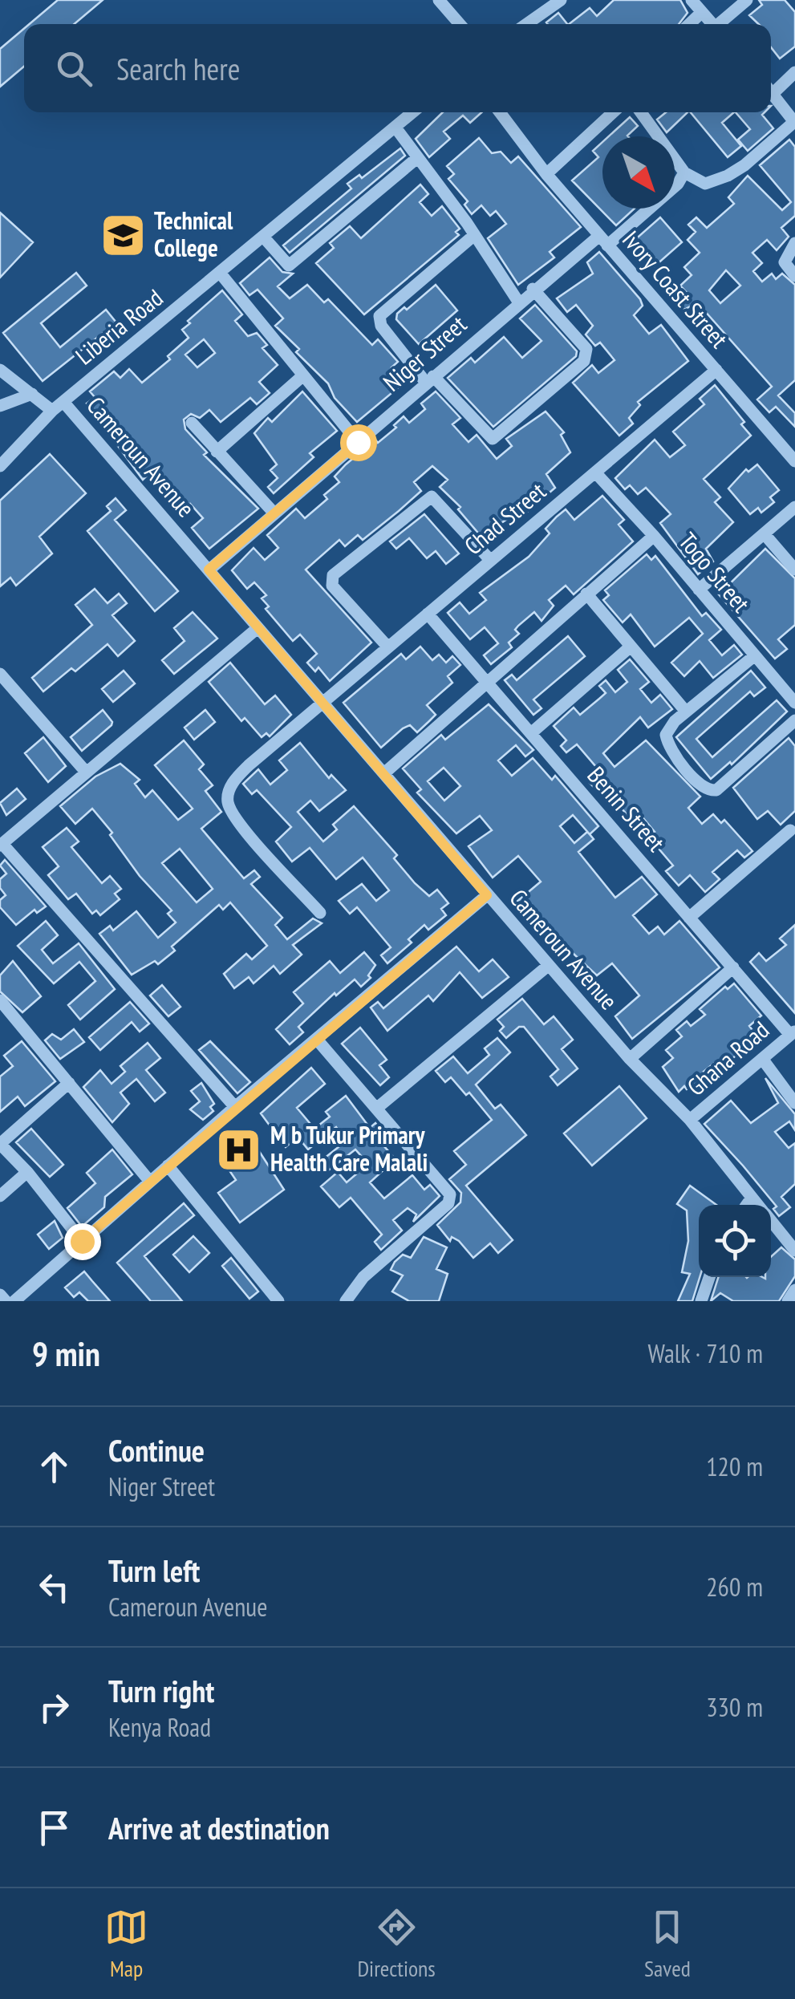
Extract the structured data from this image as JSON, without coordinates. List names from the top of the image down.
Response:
{
  "streets": {
    "street": [
      "Ivory Coast Street",
      "Liberia Road",
      "Niger Street",
      "Cameroun Avenue",
      "Chad Street",
      "Togo Street",
      "Benin Street",
      "Ghana Road"
    ]
  },
  "crossings": [
    ["Ivory Coast Street", "Niger Street"],
    ["Ivory Coast Street", "Chad Street"],
    ["Liberia Road", "Cameroun Avenue"],
    ["Niger Street", "Cameroun Avenue"],
    ["Cameroun Avenue", "Chad Street"],
    ["Cameroun Avenue", "Ghana Road"],
    ["Chad Street", "Togo Street"],
    ["Chad Street", "Benin Street"],
    ["Benin Street", "Ghana Road"]
  ],
  "places": {
    "school or university": ["Technical College"],
    "hospital": ["M b Tukur Primary Health Care Malali"]
  },
  "north": "bottom right",
  "page": {
    "search": "Search here",
    "heading": ["9 min", "Walk · 710 m"],
    "list": [
      ["Continue", "Niger Street", "120 m"],
      ["Turn left", "Cameroun Avenue", "260 m"],
      ["Turn right", "Kenya Road", "330 m"],
      "Arrive at destination"
    ],
    "nav": ["Map", "Directions", "Saved"]
  }
}
